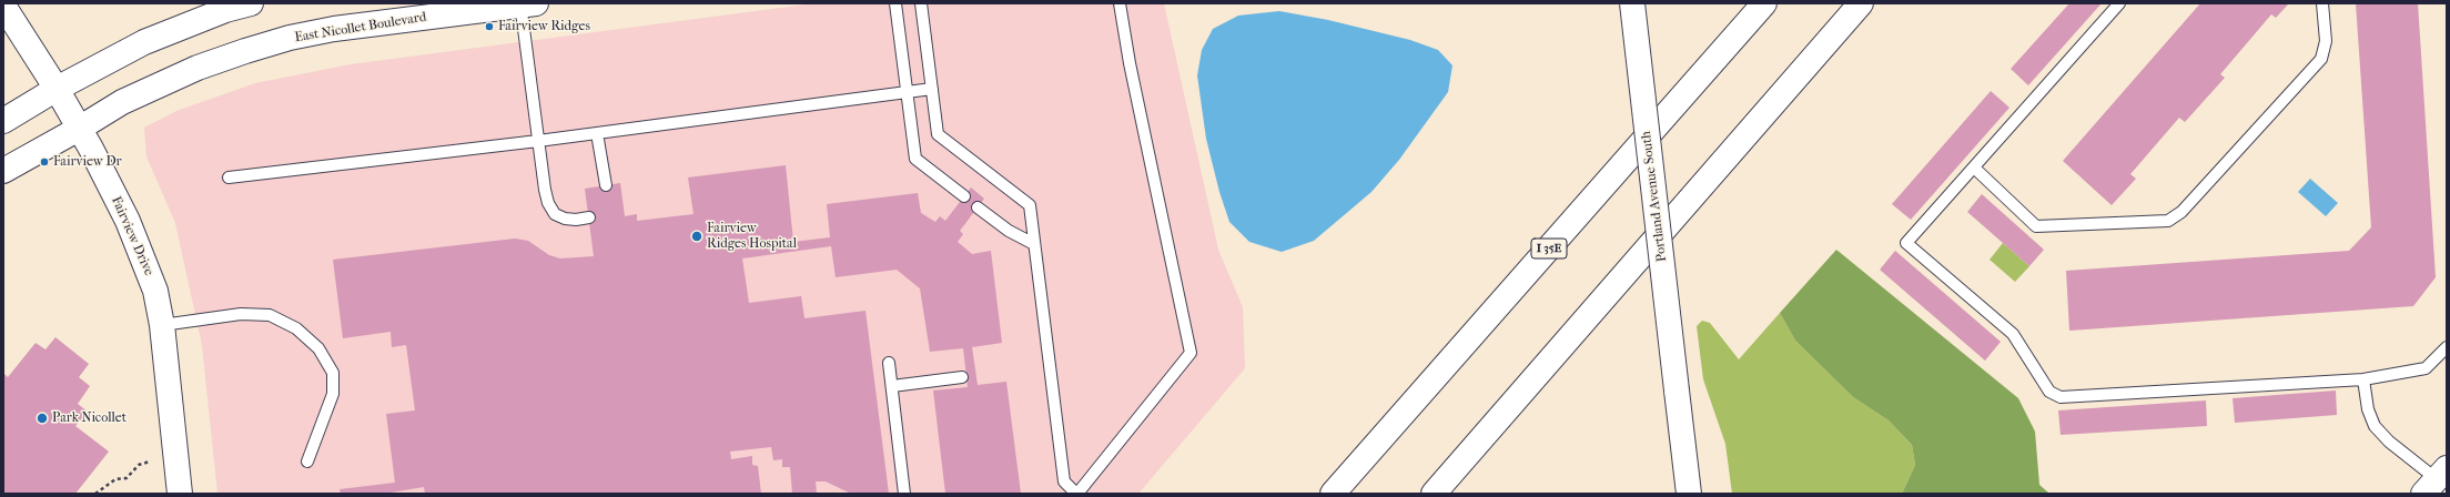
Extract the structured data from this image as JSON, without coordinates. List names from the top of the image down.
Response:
{
  "streets": {
    "main road": [
      "East Nicollet Boulevard",
      "Portland Avenue South",
      "Fairview Drive",
      "I 35E"
    ]
  },
  "crossings": [
    ["East Nicollet Boulevard", "Fairview Drive"]
  ],
  "places": [
    "Fairview Ridges",
    "Fairview Dr",
    "Fairview Ridges Hospital",
    "Park Nicollet"
  ]
}
